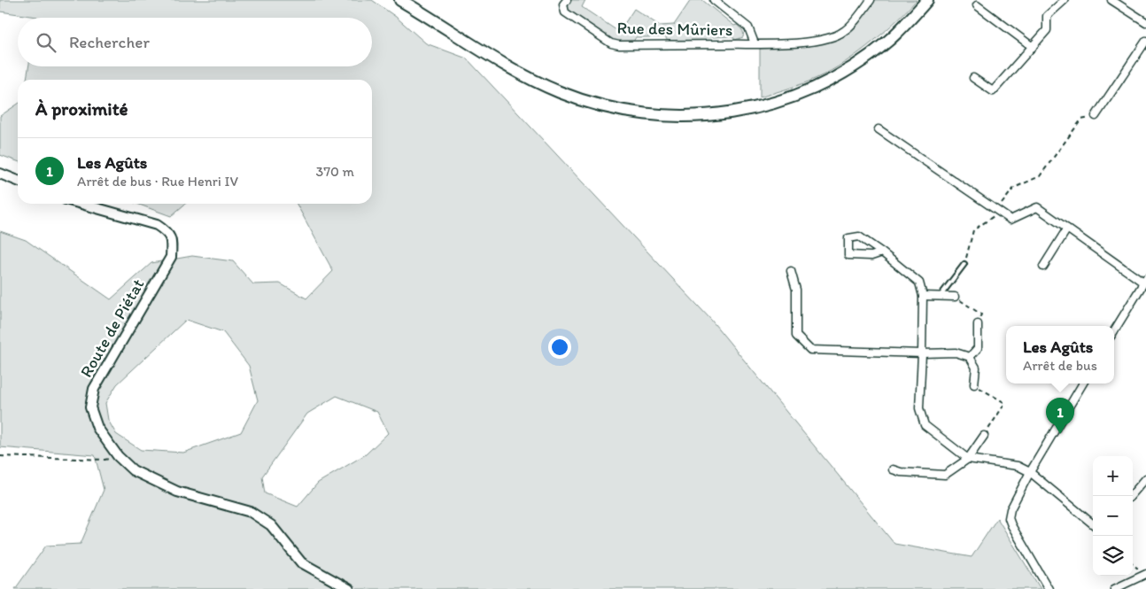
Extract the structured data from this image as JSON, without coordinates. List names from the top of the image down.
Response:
{
  "streets": {
    "street": ["Rue des Mûriers", "Route de Piétat"]
  },
  "page": {
    "search": "Rechercher",
    "heading": "À proximité",
    "list": [
      {
        "mark": "1",
        "name": "Les Agûts",
        "note": "Arrêt de bus · Rue Henri IV",
        "value": "370 m"
      }
    ],
    "popup": ["Les Agûts", "Arrêt de bus"],
    "pins": "1",
    "map_buttons": ["+", "−"]
  }
}
